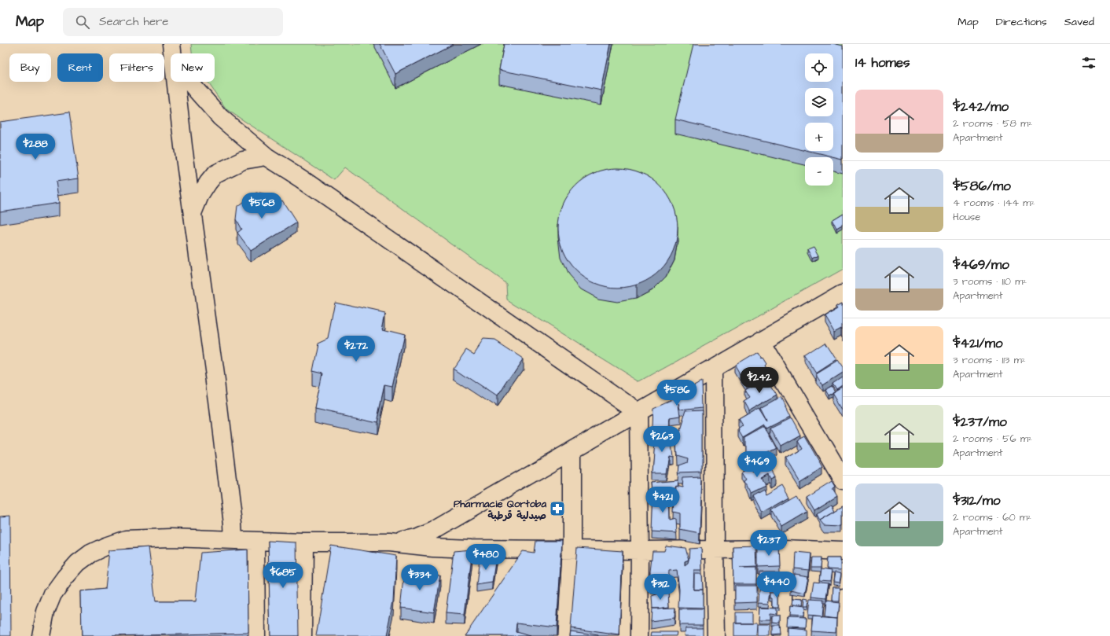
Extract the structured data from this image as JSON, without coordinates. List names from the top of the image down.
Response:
{
  "places": {
    "pharmacy": ["Pharmacie Qortoba صيدلية قرطبة"]
  },
  "page": {
    "header": "Map",
    "search": "Search here",
    "nav": ["Map", "Directions", "Saved"],
    "heading": "14 homes",
    "map_buttons": ["+", "−"],
    "chip": [
      "Buy",
      "Rent",
      "Filters",
      "New"
    ],
    "list": [
      {
        "name": "$242/mo",
        "note": "2 rooms · 58 m² · Apartment"
      },
      {
        "name": "$586/mo",
        "note": "4 rooms · 144 m² · House"
      },
      {
        "name": "$469/mo",
        "note": "3 rooms · 110 m² · Apartment"
      },
      {
        "name": "$421/mo",
        "note": "3 rooms · 113 m² · Apartment"
      },
      {
        "name": "$237/mo",
        "note": "2 rooms · 56 m² · Apartment"
      },
      {
        "name": "$312/mo",
        "note": "2 rooms · 60 m² · Apartment"
      }
    ],
    "price": [
      "$288",
      "$568",
      "$272",
      "$242",
      "$586",
      "$263",
      "$469",
      "$421",
      "$237",
      "$480",
      "$685",
      "$334",
      "$440",
      "$312"
    ]
  }
}
